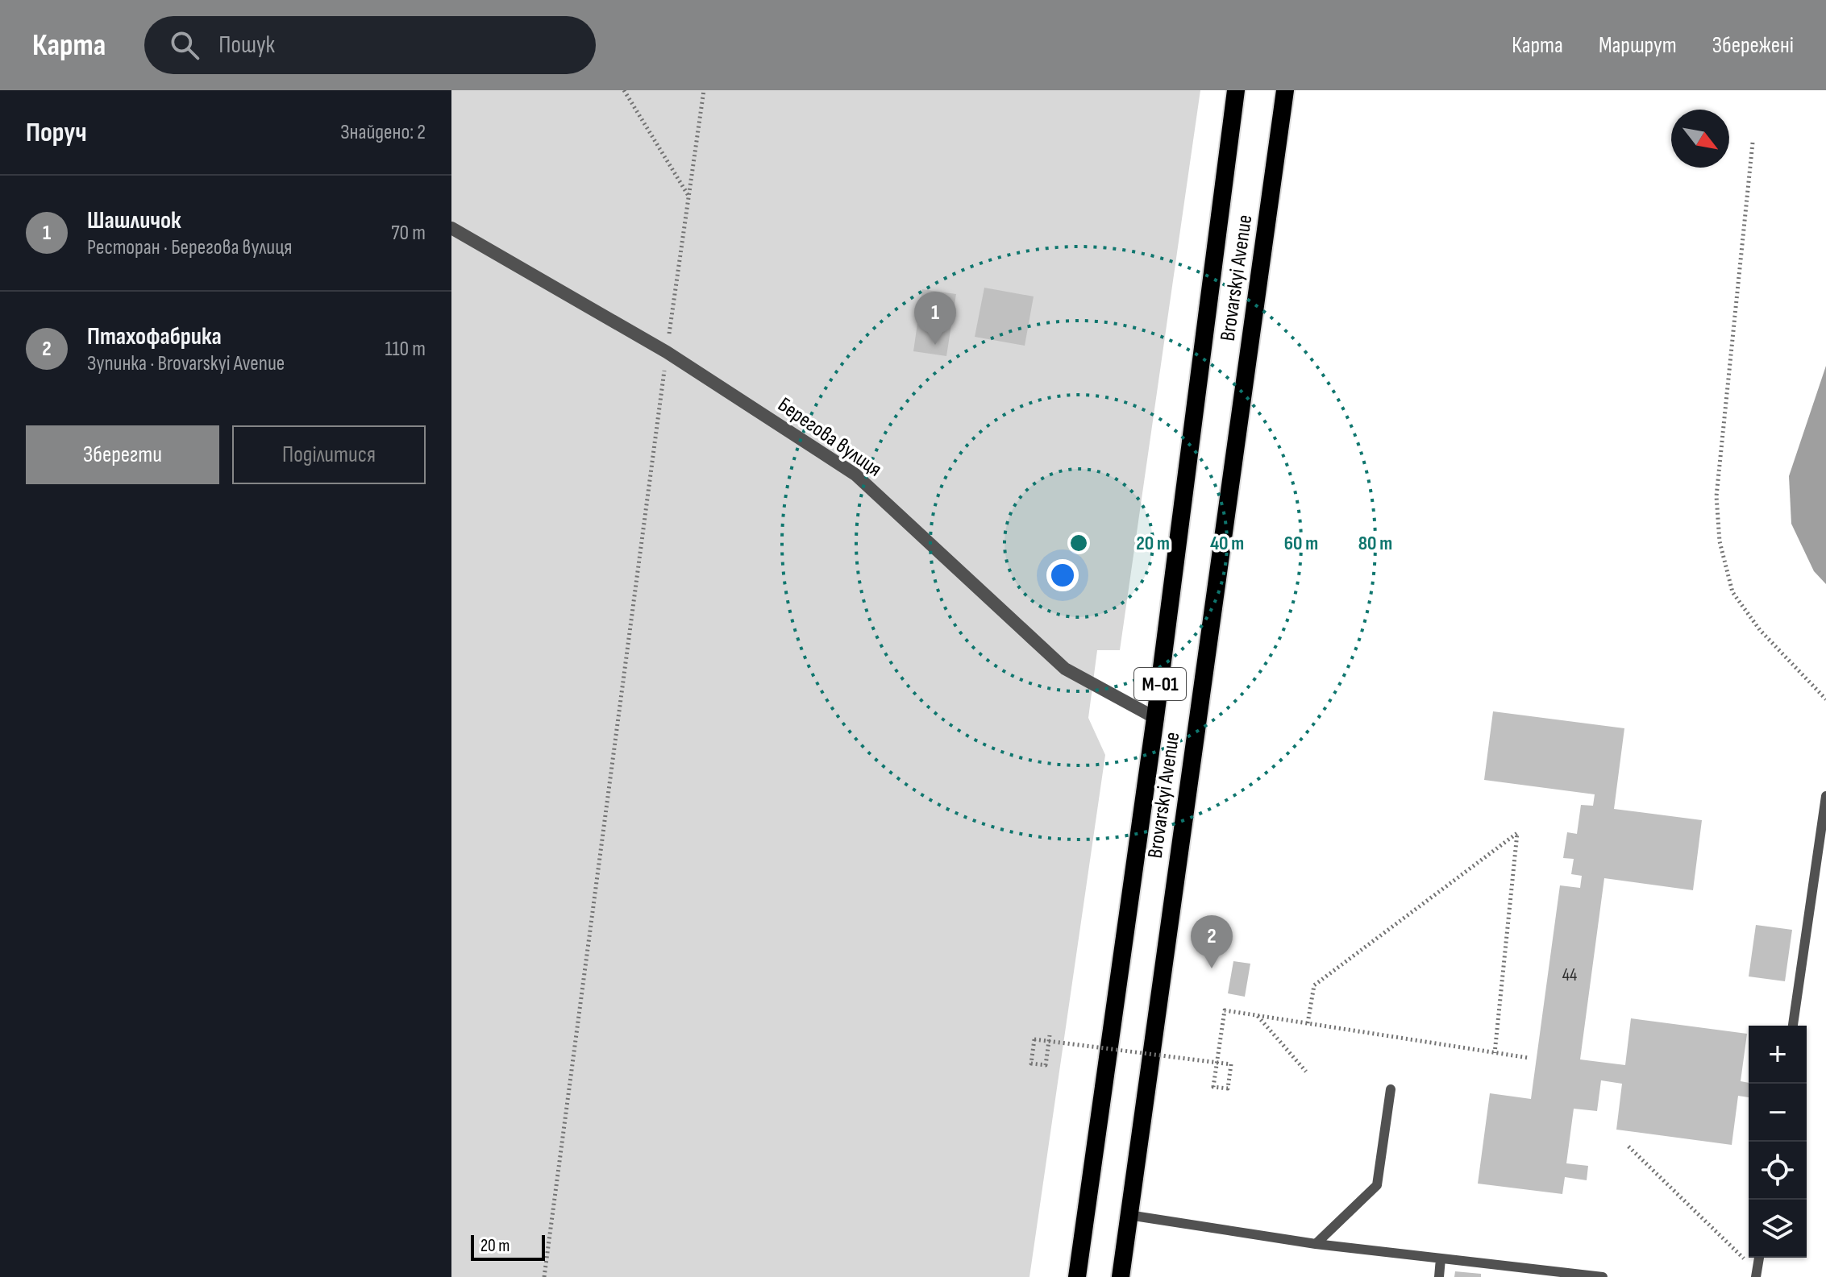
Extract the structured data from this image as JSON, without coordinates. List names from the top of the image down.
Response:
{
  "streets": {
    "highway": ["Brovarskyi Avenue", "М-01"],
    "street": ["Берегова вулиця"]
  },
  "crossings": [
    ["Brovarskyi Avenue", "Берегова вулиця"]
  ],
  "house_numbers": ["44"],
  "scale_bar": "20 m",
  "north": "bottom right",
  "page": {
    "header": "Карта",
    "search": "Пошук",
    "nav": ["Карта", "Маршрут", "Збережені"],
    "heading": ["Поруч", "Знайдено: 2"],
    "list": [
      {
        "mark": "1",
        "name": "Шашличок",
        "note": "Ресторан · Берегова вулиця",
        "value": "70 m"
      },
      {
        "mark": "2",
        "name": "Птахофабрика",
        "note": "Зупинка · Brovarskyi Avenue",
        "value": "110 m"
      }
    ],
    "pins": ["1", "2"],
    "buttons": ["Зберегти", "Поділитися"],
    "map_buttons": ["+", "−"],
    "scale": "20 m"
  },
  "rings": [
    "20 m",
    "40 m",
    "60 m",
    "80 m"
  ]
}
